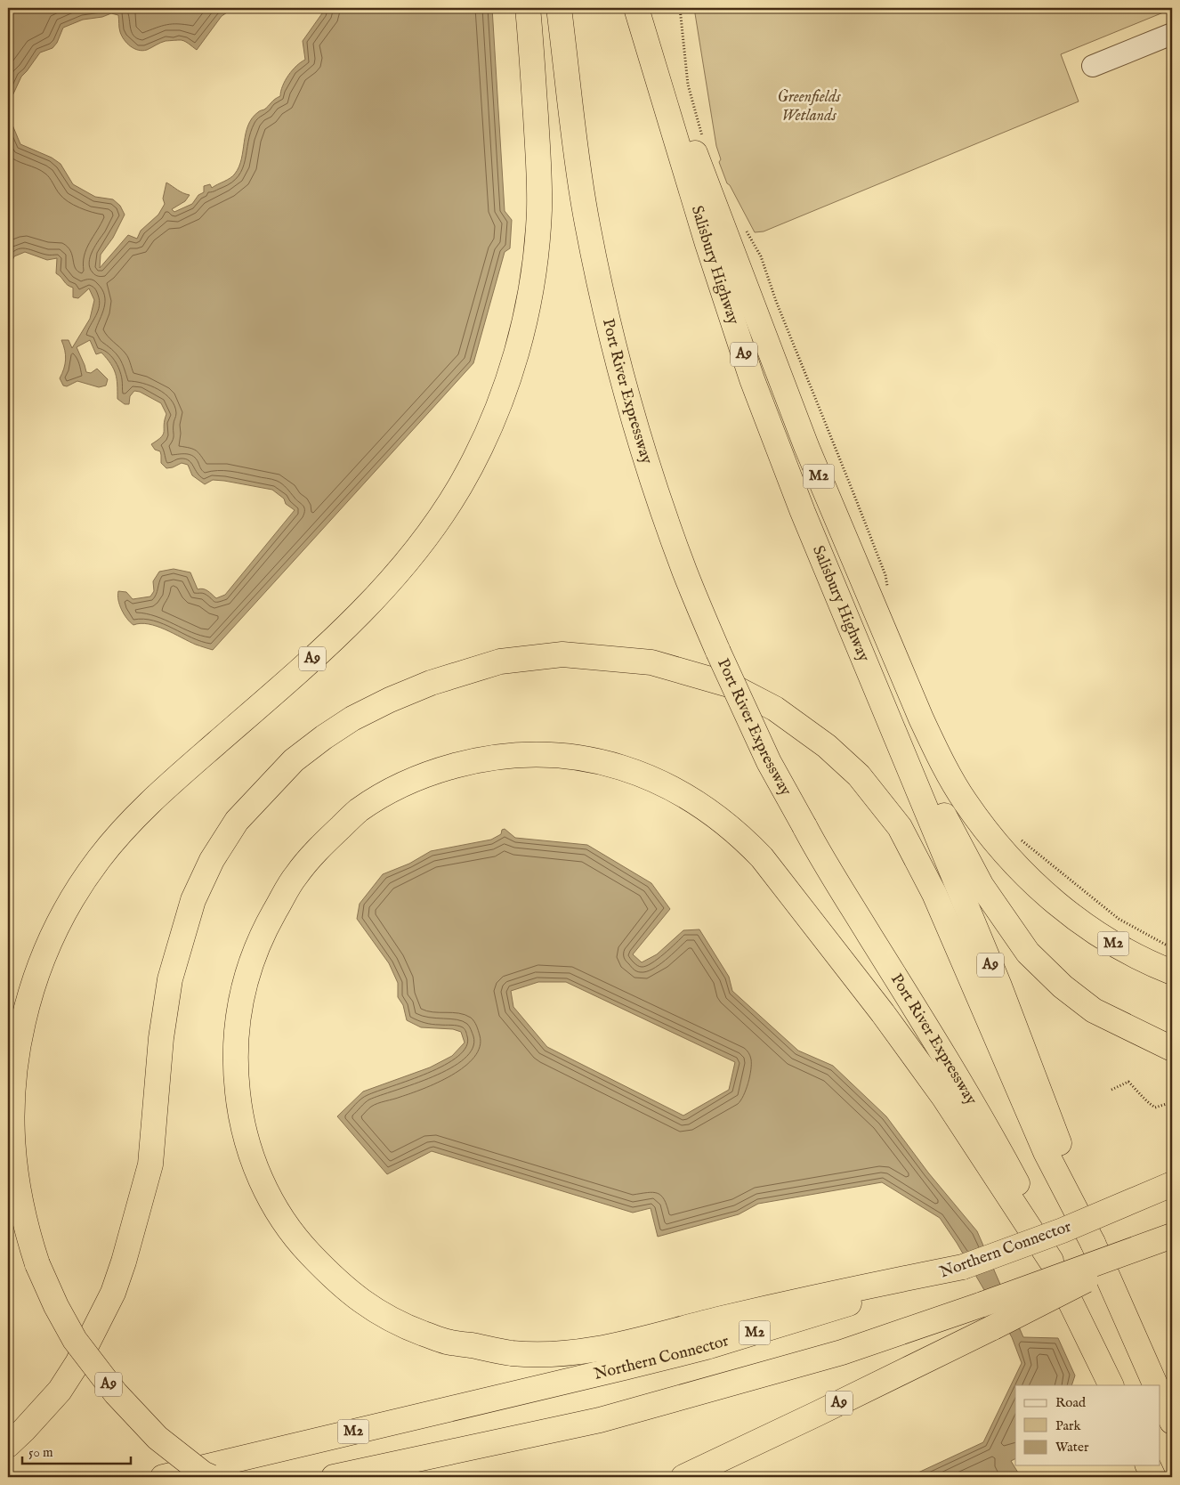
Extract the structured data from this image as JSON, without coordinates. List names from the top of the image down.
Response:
{
  "streets": {
    "highway": [
      "Salisbury Highway",
      "A9",
      "Port River Expressway",
      "M2",
      "Northern Connector"
    ]
  },
  "crossings": [
    ["Salisbury Highway", "A9"]
  ],
  "parks": ["Greenfields Wetlands"],
  "legend": ["Road", "Park", "Water"],
  "scale_bar": "50 m"
}
